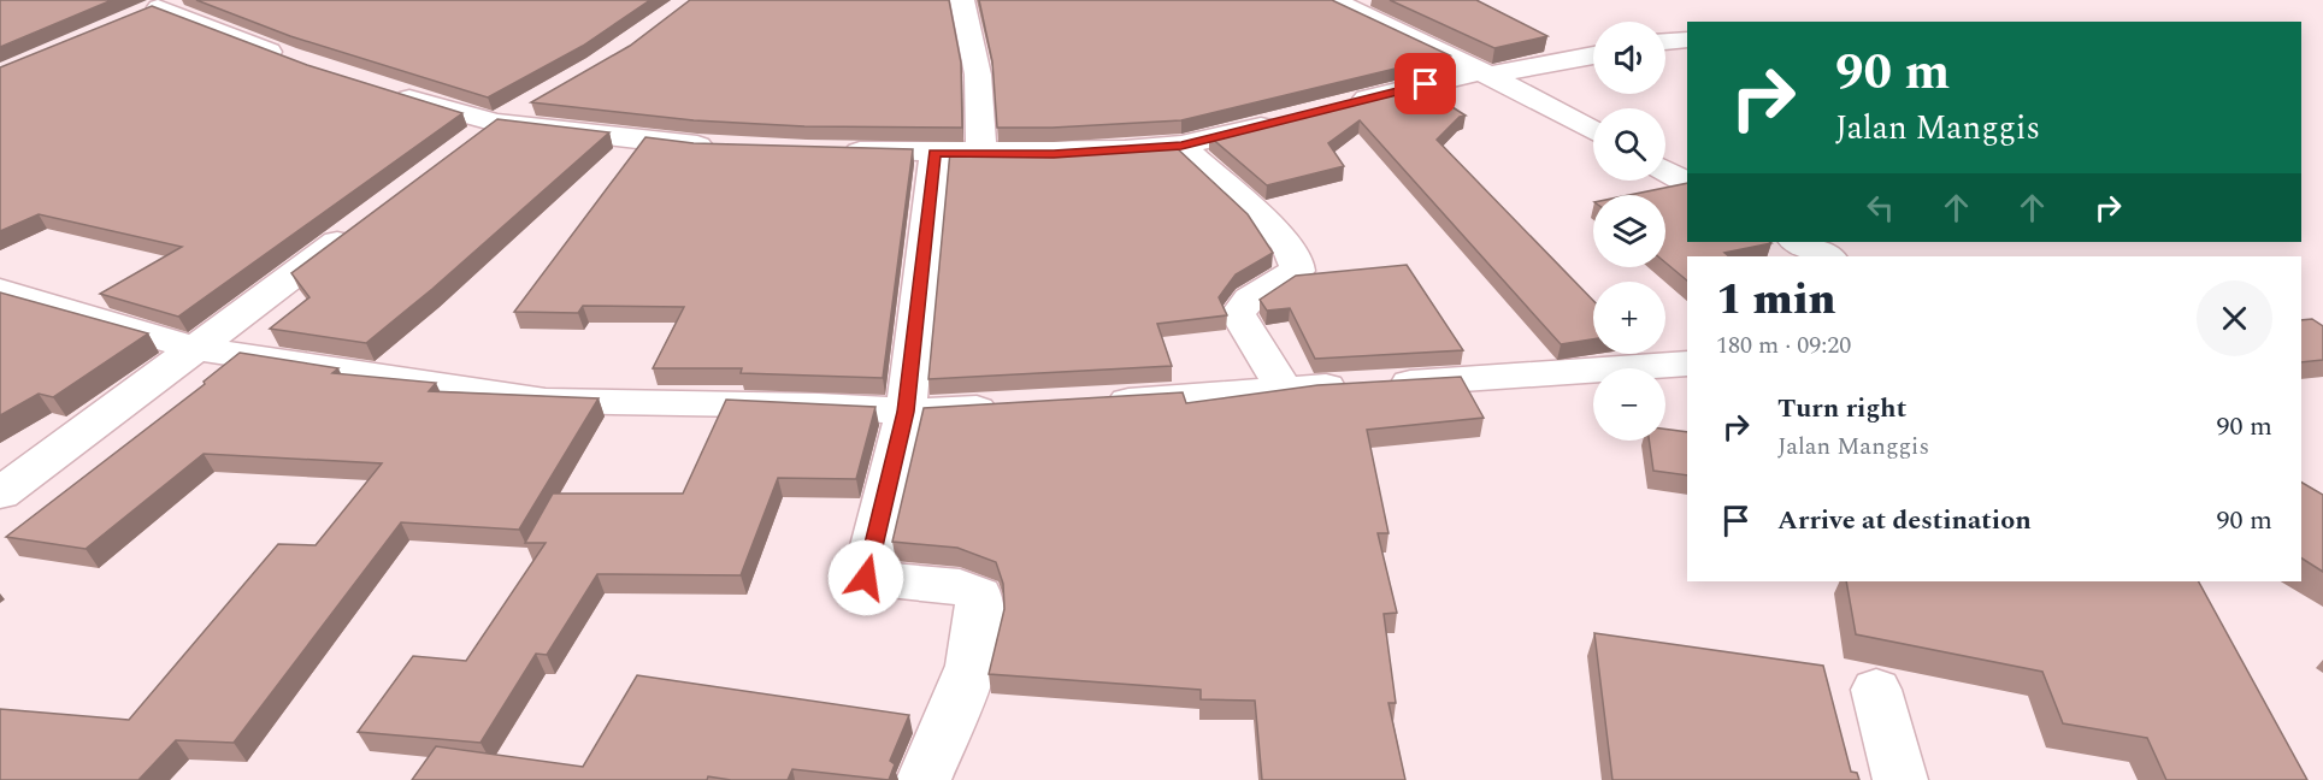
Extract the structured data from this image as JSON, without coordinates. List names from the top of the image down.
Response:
{
  "page": {
    "map_buttons": ["+", "−"],
    "turn": ["90 m", "Jalan Manggis"],
    "heading": ["1 min", "180 m · 09:20"],
    "list": [
      {
        "name": "Turn right",
        "note": "Jalan Manggis",
        "value": "90 m"
      },
      {
        "name": "Arrive at destination",
        "value": "90 m"
      }
    ]
  }
}
